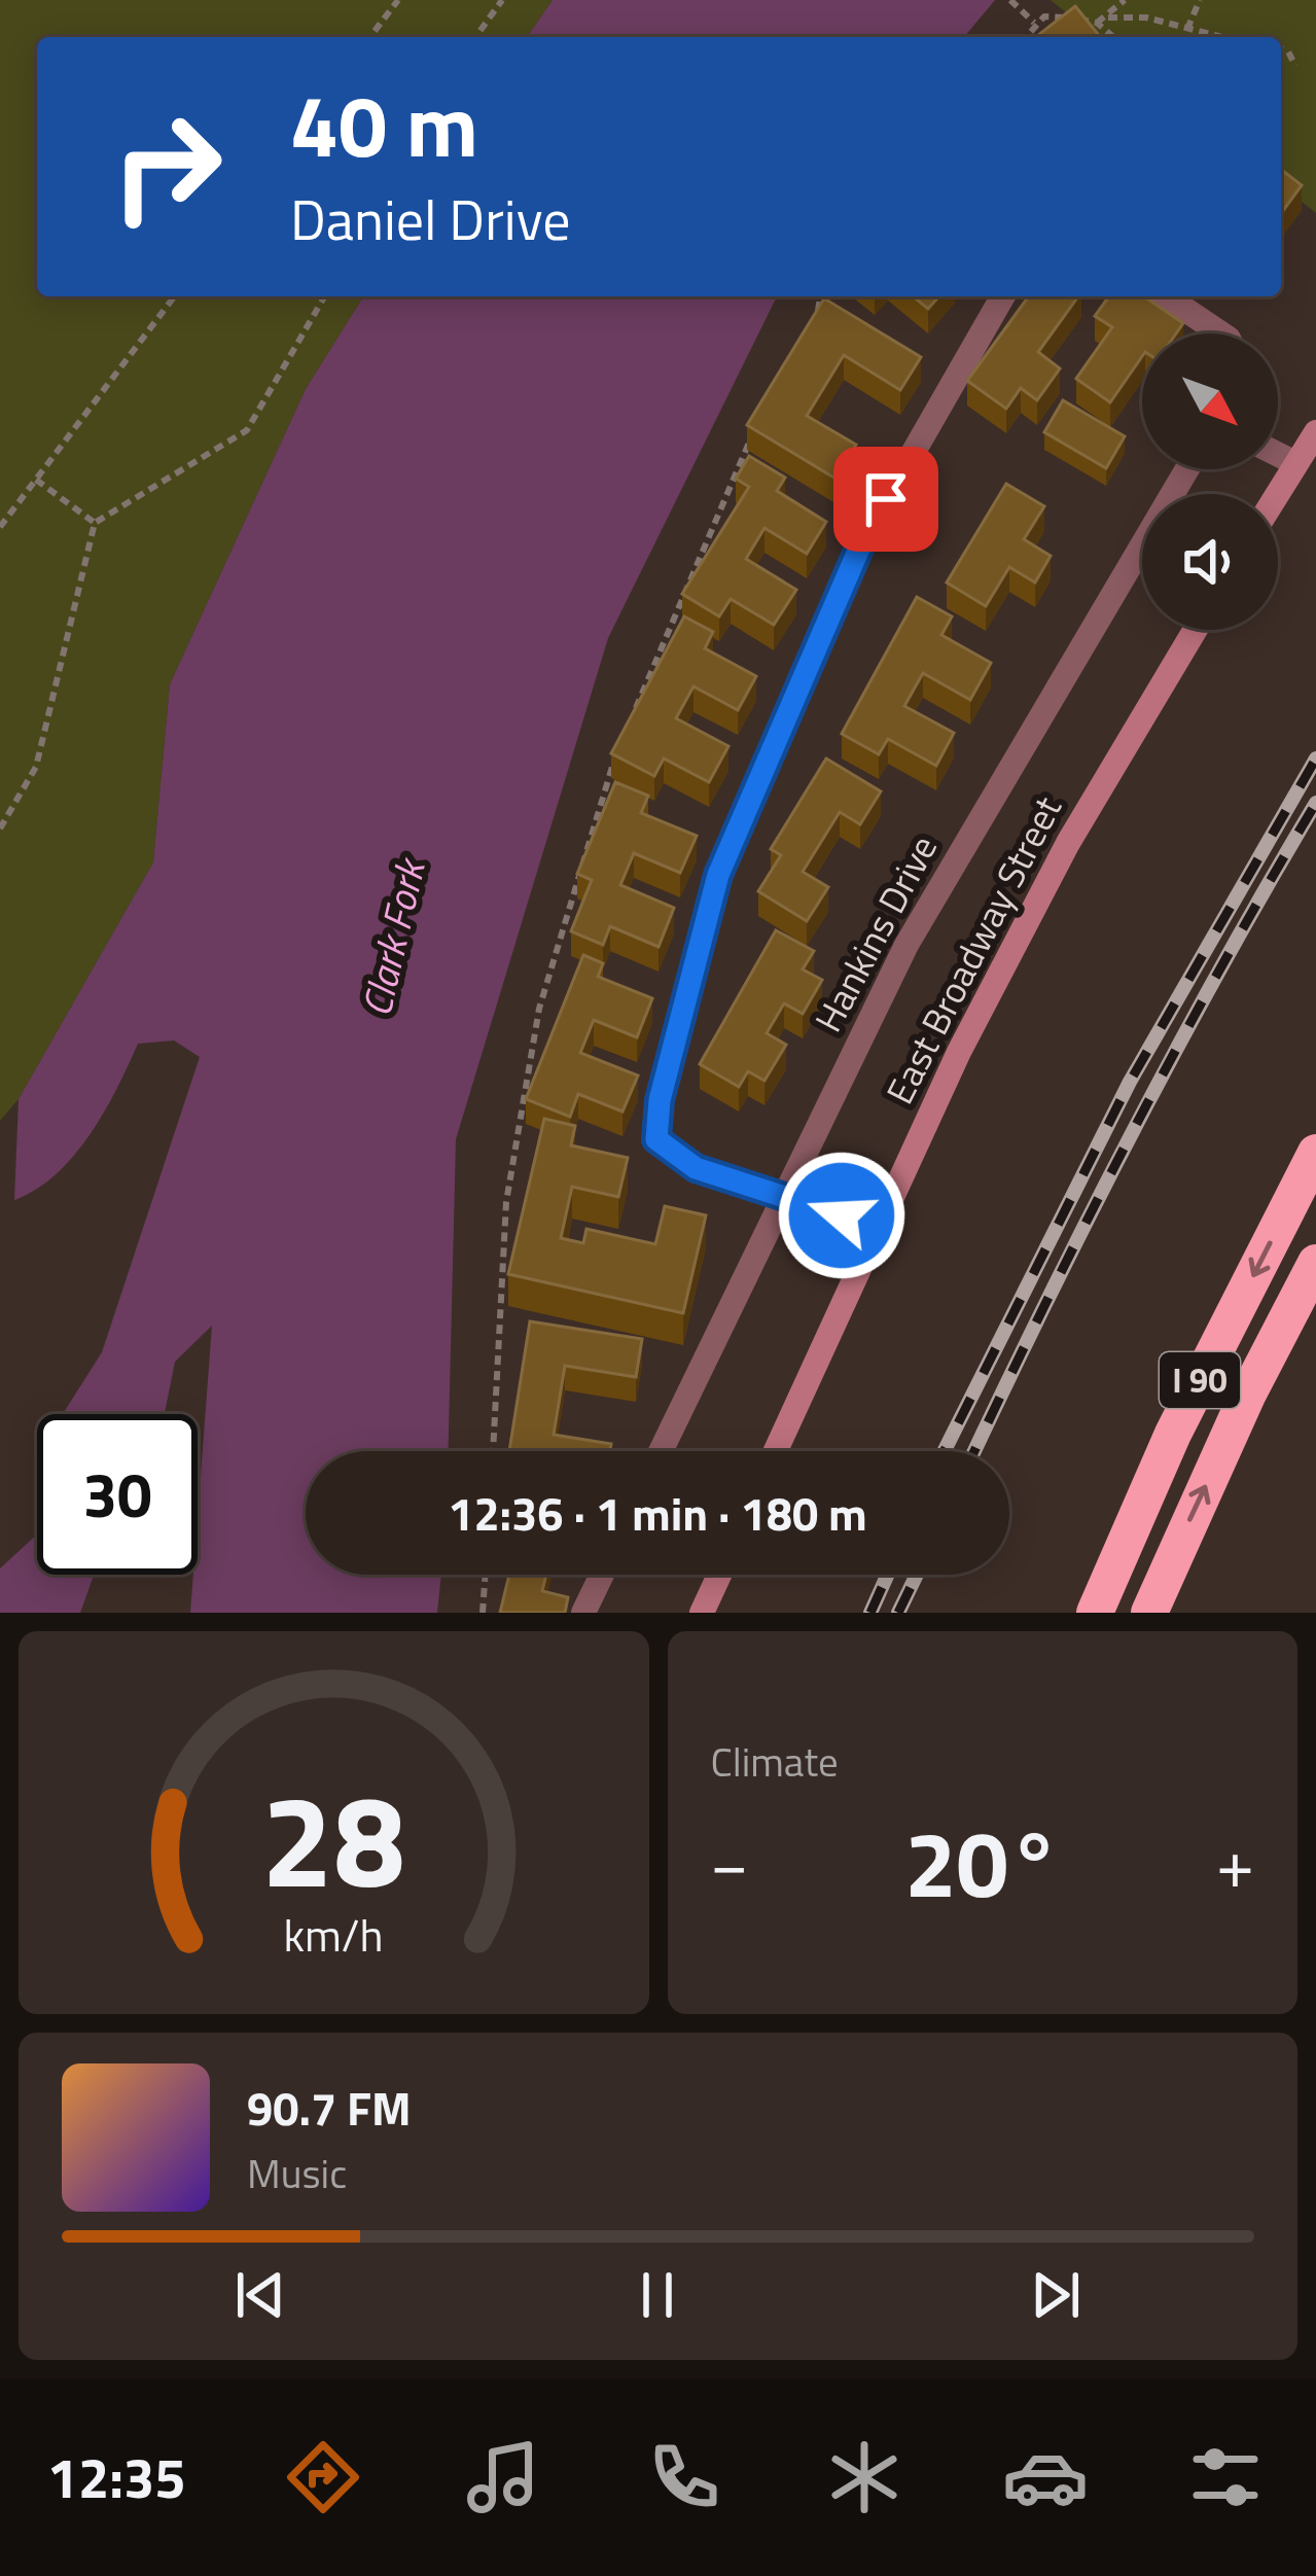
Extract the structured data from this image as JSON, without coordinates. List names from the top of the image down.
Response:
{
  "streets": {
    "highway": ["I 90"],
    "main road": ["East Broadway Street"],
    "street": ["Hankins Drive"]
  },
  "water": ["Clark Fork"],
  "north": "bottom right",
  "page": {
    "turn": ["40 m", "Daniel Drive"],
    "limit": "30",
    "trip": "12:36 · 1 min · 180 m",
    "tile": "Climate",
    "heat": ["−", "20°", "+"],
    "song": ["90.7 FM", "Music"],
    "tabs": "12:35",
    "gauge": ["28", "km/h"]
  }
}
